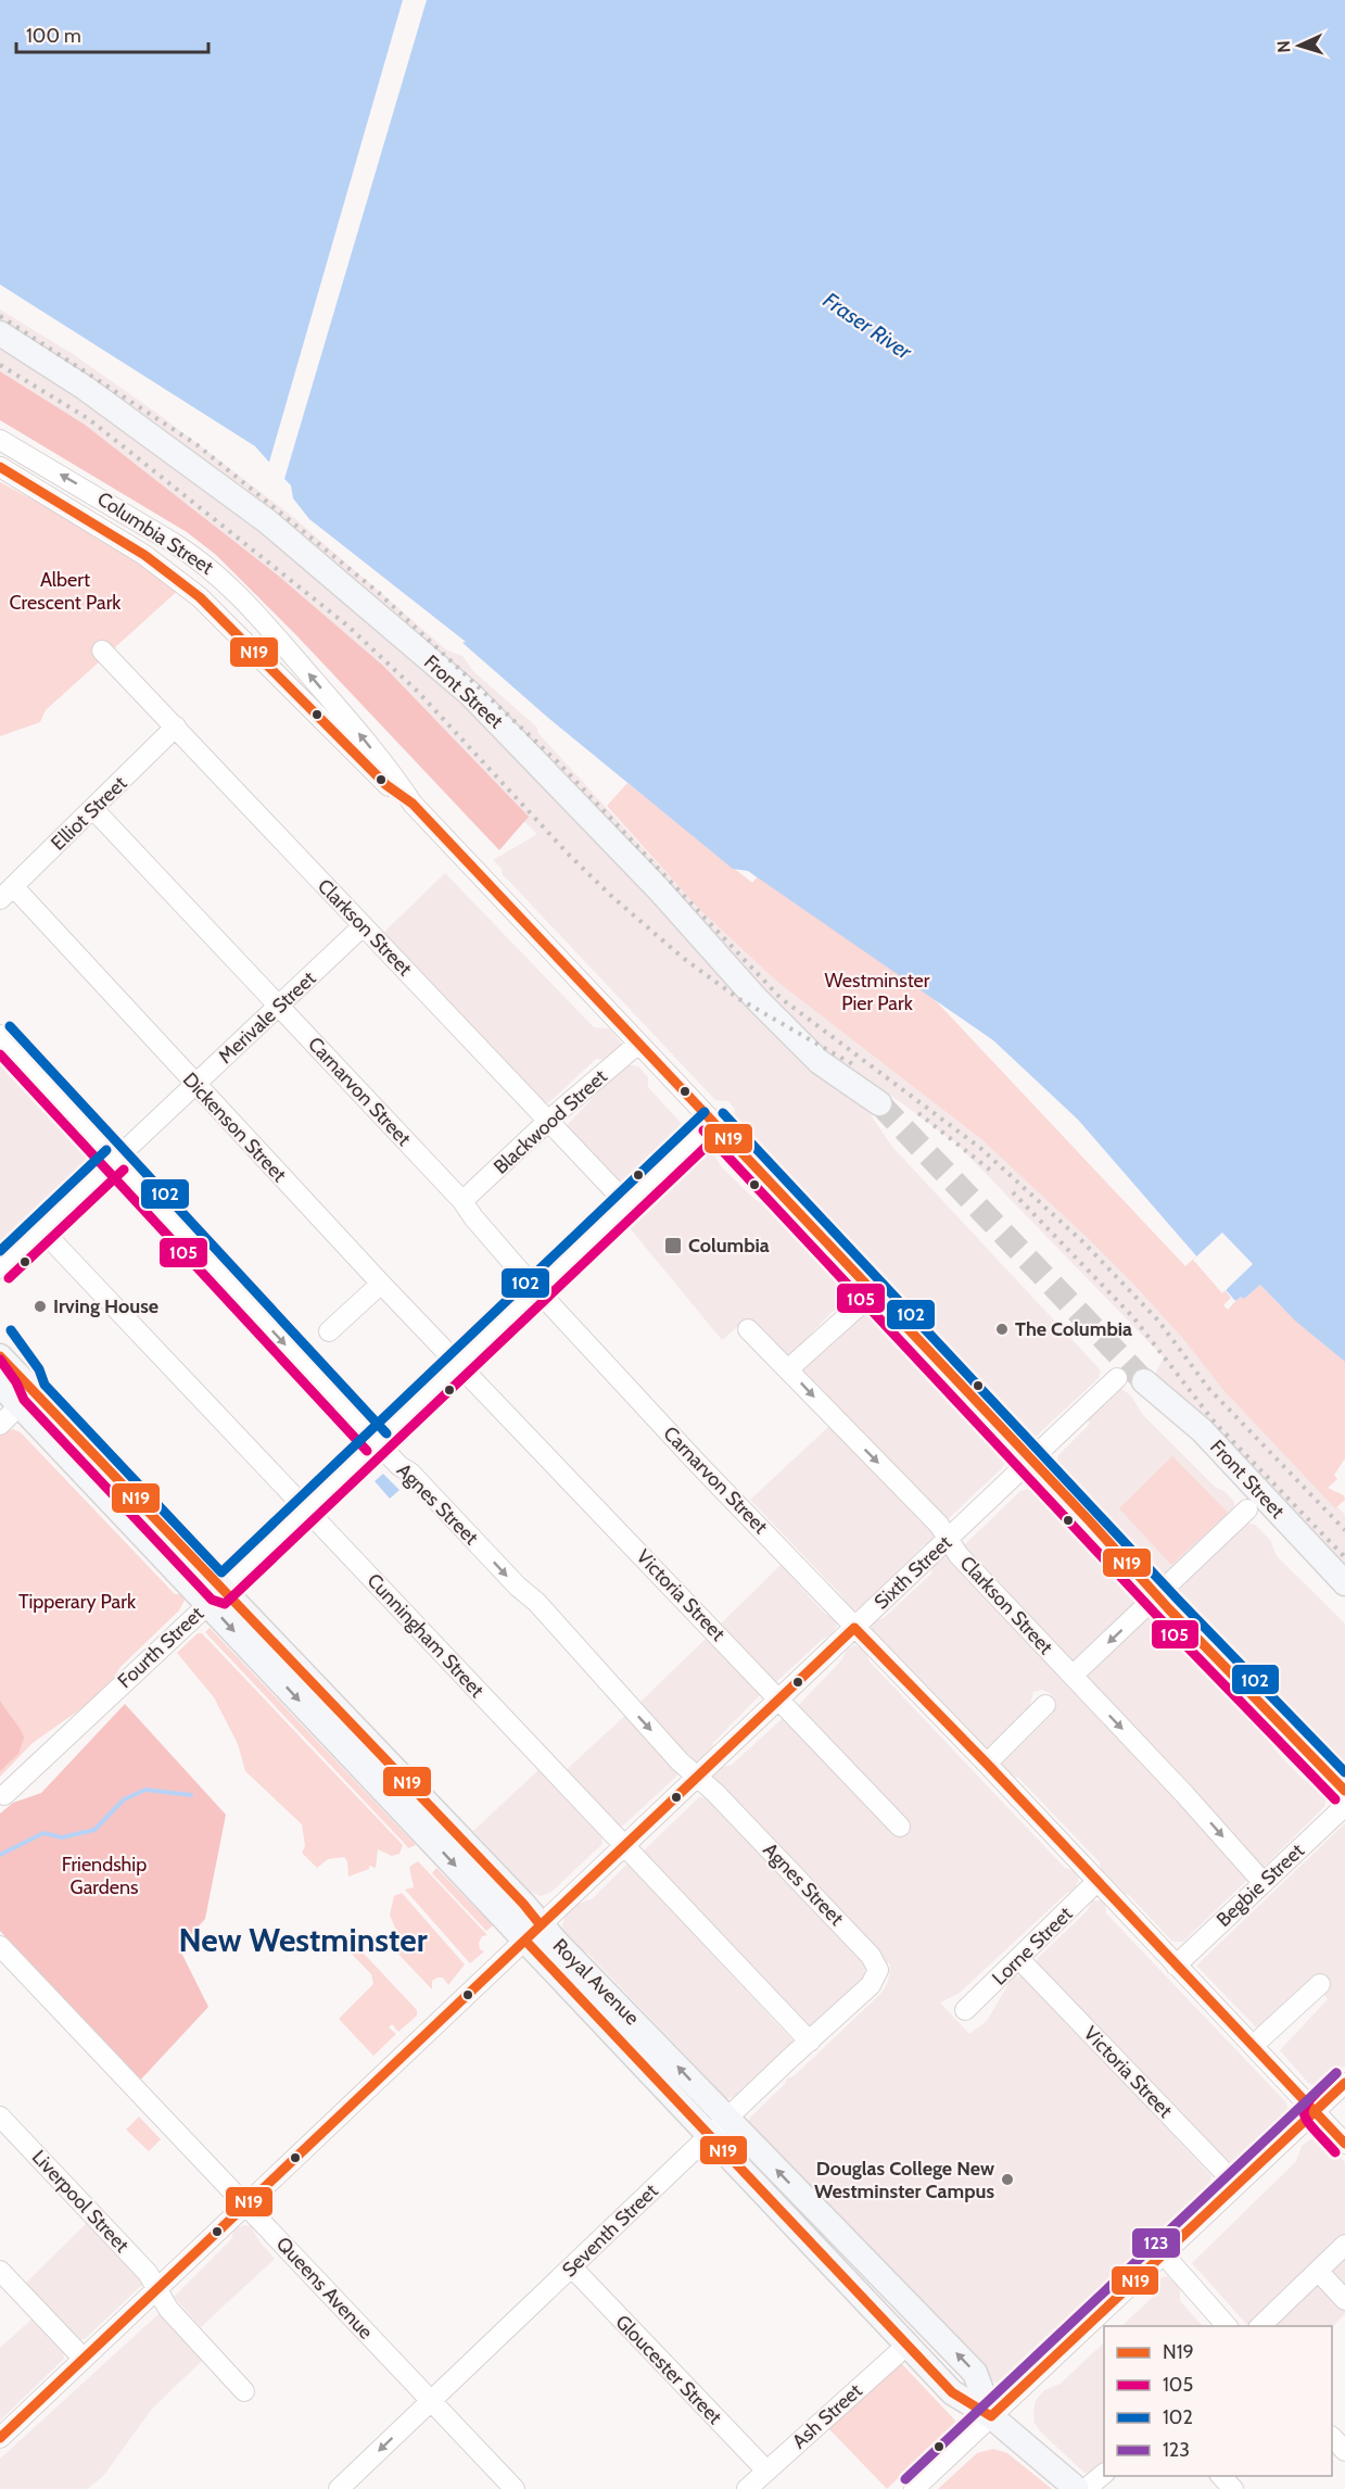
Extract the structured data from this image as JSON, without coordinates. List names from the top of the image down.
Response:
{
  "streets": {
    "main road": ["Front Street", "Royal Avenue"],
    "street": [
      "Columbia Street",
      "Elliot Street",
      "Clarkson Street",
      "Merivale Street",
      "Carnarvon Street",
      "Blackwood Street",
      "Dickenson Street",
      "Agnes Street",
      "Sixth Street",
      "Victoria Street",
      "Cunningham Street",
      "Fourth Street",
      "Begbie Street",
      "Lorne Street",
      "Liverpool Street",
      "Seventh Street",
      "Queens Avenue",
      "Gloucester Street",
      "Ash Street"
    ]
  },
  "crossings": [
    ["Columbia Street", "Blackwood Street"],
    ["Columbia Street", "Sixth Street"],
    ["Columbia Street", "Fourth Street"],
    ["Elliot Street", "Clarkson Street"],
    ["Elliot Street", "Carnarvon Street"],
    ["Elliot Street", "Dickenson Street"],
    ["Clarkson Street", "Merivale Street"],
    ["Clarkson Street", "Blackwood Street"],
    ["Clarkson Street", "Sixth Street"],
    ["Clarkson Street", "Fourth Street"],
    ["Clarkson Street", "Begbie Street"],
    ["Merivale Street", "Carnarvon Street"],
    ["Merivale Street", "Dickenson Street"],
    ["Merivale Street", "Agnes Street"],
    ["Merivale Street", "Cunningham Street"],
    ["Carnarvon Street", "Blackwood Street"],
    ["Carnarvon Street", "Sixth Street"],
    ["Carnarvon Street", "Fourth Street"],
    ["Carnarvon Street", "Begbie Street"],
    ["Carnarvon Street", "Lorne Street"],
    ["Dickenson Street", "Victoria Street"],
    ["Dickenson Street", "Fourth Street"],
    ["Agnes Street", "Sixth Street"],
    ["Agnes Street", "Fourth Street"],
    ["Agnes Street", "Seventh Street"],
    ["Sixth Street", "Victoria Street"],
    ["Sixth Street", "Cunningham Street"],
    ["Sixth Street", "Royal Avenue"],
    ["Sixth Street", "Liverpool Street"],
    ["Sixth Street", "Queens Avenue"],
    ["Victoria Street", "Fourth Street"],
    ["Victoria Street", "Lorne Street"],
    ["Cunningham Street", "Fourth Street"],
    ["Cunningham Street", "Seventh Street"],
    ["Fourth Street", "Royal Avenue"],
    ["Royal Avenue", "Seventh Street"],
    ["Royal Avenue", "Ash Street"],
    ["Seventh Street", "Queens Avenue"],
    ["Seventh Street", "Gloucester Street"],
    ["Gloucester Street", "Ash Street"]
  ],
  "one_way": ["Agnes Street"],
  "districts": ["New Westminster"],
  "water": ["Fraser River"],
  "parks": [
    "Albert Crescent Park",
    "Westminster Pier Park",
    "Tipperary Park",
    "Friendship Gardens"
  ],
  "places": {
    "transit": ["Columbia"],
    "other": ["Irving House", "The Columbia", "Douglas College New Westminster Campus"]
  },
  "lines": [
    "transit line N19",
    "transit line 102",
    "transit line 105",
    "transit line 123"
  ],
  "legend": [
    "N19",
    "105",
    "102",
    "123"
  ],
  "scale_bar": "100 m",
  "north": "left"
}
